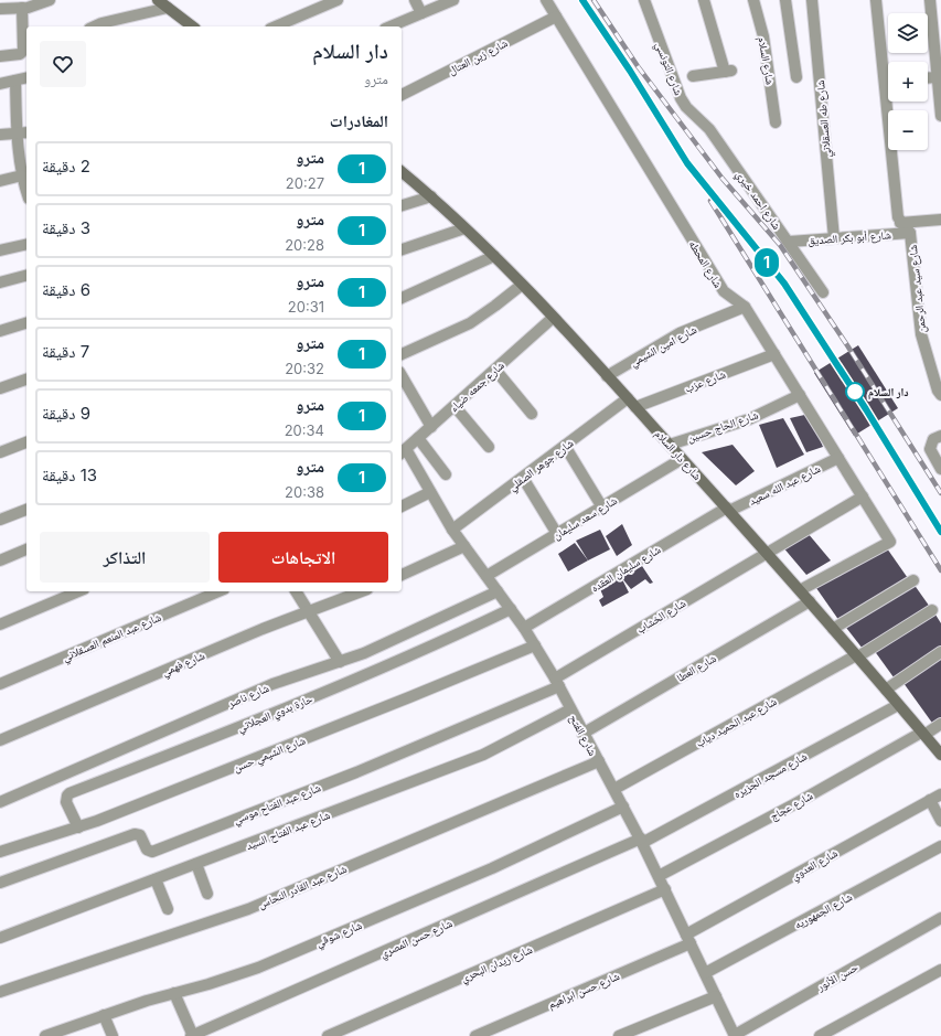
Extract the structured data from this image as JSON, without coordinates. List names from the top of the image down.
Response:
{
  "streets": {
    "main road": ["شارع دار السلام"],
    "street": [
      "شارع زين العتال",
      "شارع السلام",
      "شارع التونسي",
      "شارع طه العسقلاني",
      "شارع احمد خيري",
      "شارع أبو بكر الصديق",
      "شارع المحطه",
      "شارع سيد عبد الرحمن",
      "شارع امين الشيمي",
      "شارع عزب",
      "شارع جمعه ضياء",
      "شارع الحاج حسين",
      "شارع جوهر الصقلي",
      "شارع عبد الله سعيد",
      "شارع سعد سليمان",
      "شارع سليمان العقده",
      "شارع الخشاب",
      "شارع عبد المنعم العسقلاني",
      "شارع فهمي",
      "شارع العطا",
      "شارع ناصر",
      "حارة بدوي العجلاتي",
      "شارع عبد الحميد دياب",
      "شارع الفتح",
      "شارع الشيمي حسن",
      "شارع مسجد الجزيره",
      "شارع عبد الفتاح موسي",
      "شارع عجاج",
      "شارع عبد الفتاح السيد",
      "شارع العدوي",
      "شارع عبد القادر النحاس",
      "شارع الجمهوريه",
      "شارع شوقي",
      "شارع حسن المصري",
      "شارع زيدان البحري",
      "حسن الأنور",
      "شارع حسن ابراهيم"
    ]
  },
  "crossings": [
    ["شارع زين العتال", "شارع المحطه"],
    ["شارع التونسي", "شارع احمد خيري"],
    ["شارع طه العسقلاني", "شارع أبو بكر الصديق"],
    ["شارع احمد خيري", "شارع أبو بكر الصديق"],
    ["شارع أبو بكر الصديق", "شارع سيد عبد الرحمن"],
    ["شارع المحطه", "شارع امين الشيمي"],
    ["شارع المحطه", "شارع عزب"],
    ["شارع المحطه", "شارع الحاج حسين"],
    ["شارع المحطه", "شارع دار السلام"],
    ["شارع المحطه", "شارع عبد الله سعيد"],
    ["شارع المحطه", "شارع الخشاب"],
    ["شارع امين الشيمي", "شارع دار السلام"],
    ["شارع عزب", "شارع دار السلام"],
    ["شارع عزب", "شارع جوهر الصقلي"],
    ["شارع جمعه ضياء", "شارع دار السلام"],
    ["شارع جمعه ضياء", "شارع الفتح"],
    ["شارع الحاج حسين", "شارع دار السلام"],
    ["شارع دار السلام", "شارع جوهر الصقلي"],
    ["شارع دار السلام", "شارع عبد الله سعيد"],
    ["شارع دار السلام", "شارع سعد سليمان"],
    ["شارع دار السلام", "شارع سليمان العقده"],
    ["شارع دار السلام", "شارع الخشاب"],
    ["شارع دار السلام", "شارع العطا"],
    ["شارع دار السلام", "شارع عبد الحميد دياب"],
    ["شارع دار السلام", "شارع مسجد الجزيره"],
    ["شارع دار السلام", "شارع عجاج"],
    ["شارع جوهر الصقلي", "شارع الفتح"],
    ["شارع عبد الله سعيد", "شارع سليمان العقده"],
    ["شارع سعد سليمان", "شارع الفتح"],
    ["شارع سليمان العقده", "شارع الفتح"],
    ["شارع الخشاب", "شارع الفتح"],
    ["شارع الخشاب", "شارع عبد الفتاح موسي"],
    ["شارع العطا", "شارع الفتح"],
    ["شارع ناصر", "شارع الفتح"],
    ["حارة بدوي العجلاتي", "شارع الفتح"],
    ["حارة بدوي العجلاتي", "شارع الشيمي حسن"],
    ["شارع عبد الحميد دياب", "شارع الفتح"],
    ["شارع الفتح", "شارع الشيمي حسن"],
    ["شارع الفتح", "شارع مسجد الجزيره"],
    ["شارع الفتح", "شارع عبد الفتاح موسي"],
    ["شارع الفتح", "شارع عجاج"],
    ["شارع الفتح", "شارع عبد الفتاح السيد"],
    ["شارع الفتح", "شارع العدوي"],
    ["شارع الفتح", "شارع عبد القادر النحاس"],
    ["شارع الفتح", "شارع الجمهوريه"],
    ["شارع الفتح", "شارع شوقي"],
    ["شارع الفتح", "شارع حسن المصري"],
    ["شارع الفتح", "شارع زيدان البحري"],
    ["شارع الفتح", "حسن الأنور"],
    ["شارع الفتح", "شارع حسن ابراهيم"],
    ["شارع مسجد الجزيره", "شارع حسن المصري"],
    ["شارع العدوي", "شارع حسن ابراهيم"]
  ],
  "places": ["دار السلام"],
  "lines": ["metro line 1"],
  "page": {
    "on_map": "1",
    "map_buttons": ["+", "−"],
    "heading": [
      ["دار السلام", "مترو"],
      "المغادرات"
    ],
    "list": [
      {
        "mark": "1",
        "name": "مترو",
        "note": "20:27",
        "value": "2 دقيقة"
      },
      {
        "mark": "1",
        "name": "مترو",
        "note": "20:28",
        "value": "3 دقيقة"
      },
      {
        "mark": "1",
        "name": "مترو",
        "note": "20:31",
        "value": "6 دقيقة"
      },
      {
        "mark": "1",
        "name": "مترو",
        "note": "20:32",
        "value": "7 دقيقة"
      },
      {
        "mark": "1",
        "name": "مترو",
        "note": "20:34",
        "value": "9 دقيقة"
      },
      {
        "mark": "1",
        "name": "مترو",
        "note": "20:38",
        "value": "13 دقيقة"
      }
    ],
    "buttons": ["الاتجاهات", "التذاكر"]
  }
}
